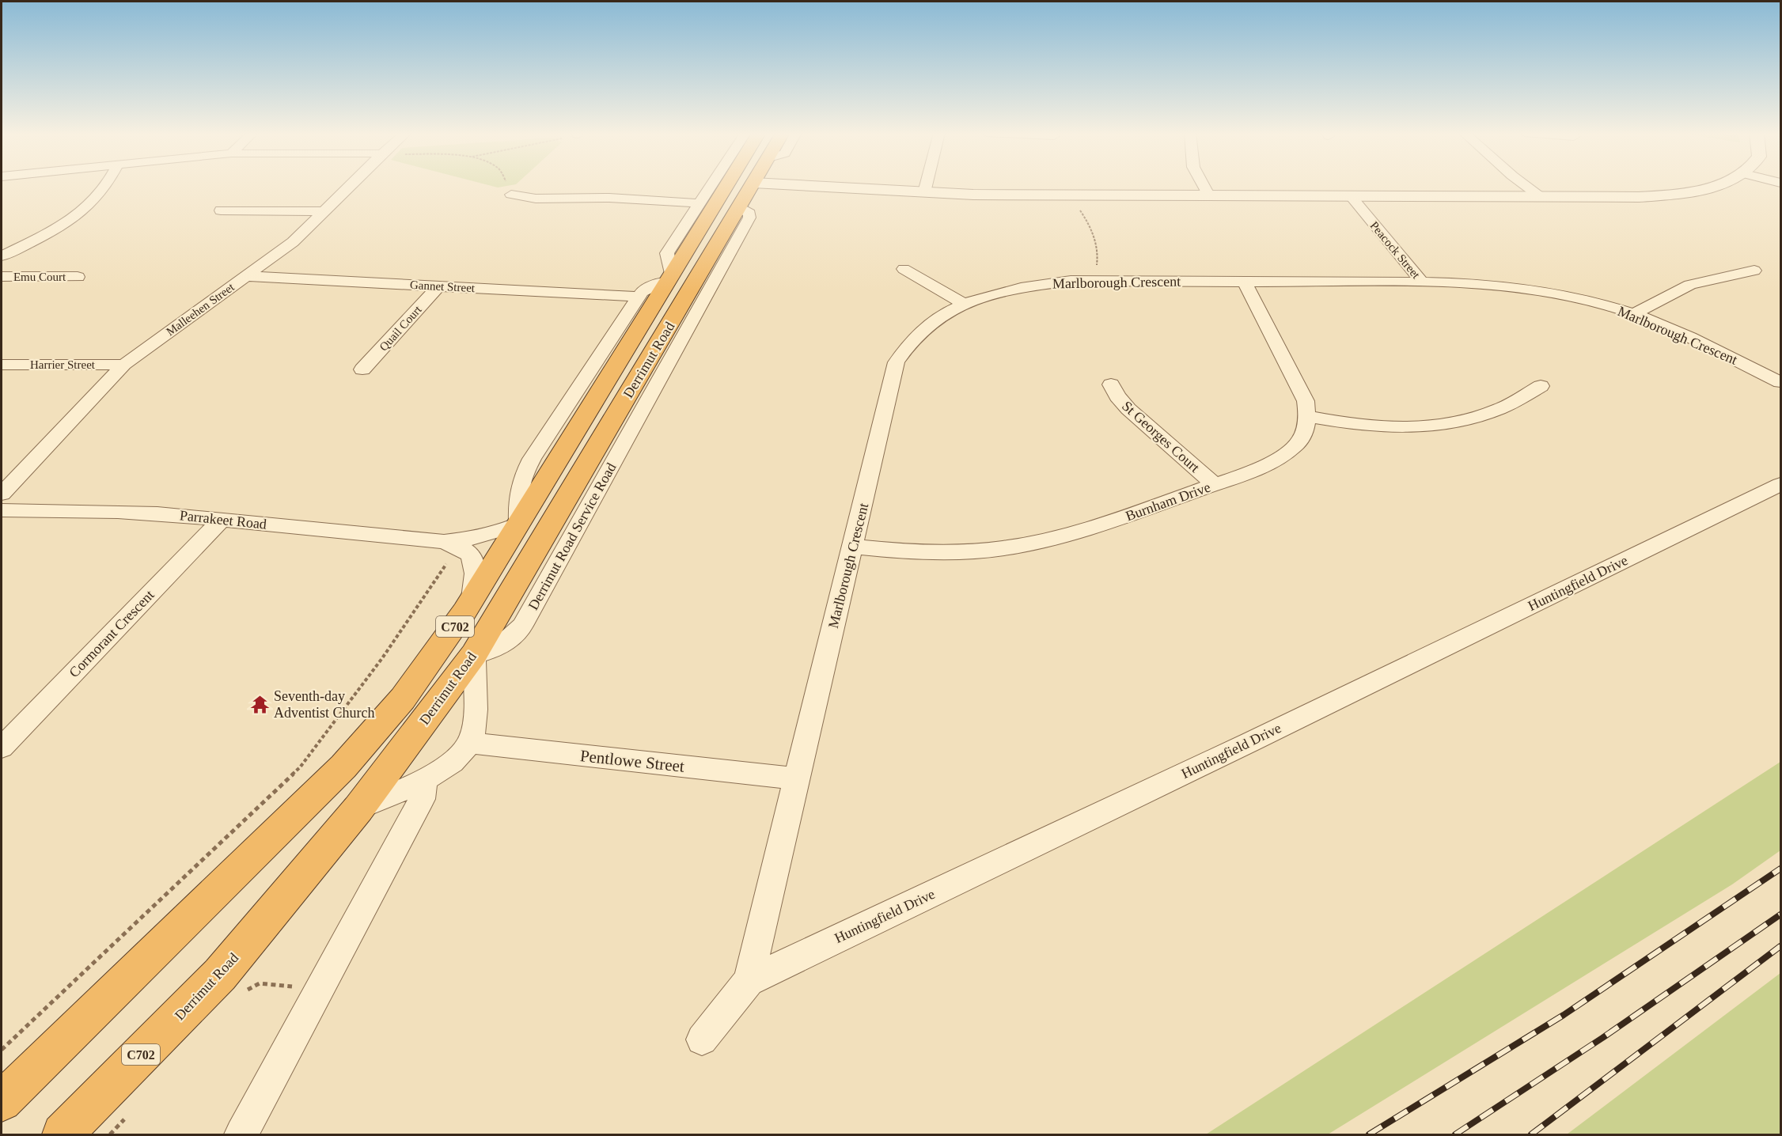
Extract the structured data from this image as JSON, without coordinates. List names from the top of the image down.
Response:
{
  "streets": {
    "highway": ["Derrimut Road", "C702"],
    "street": [
      "Peacock Street",
      "Emu Court",
      "Marlborough Crescent",
      "Gannet Street",
      "Malleehen Street",
      "Quail Court",
      "Harrier Street",
      "St Georges Court",
      "Burnham Drive",
      "Parrakeet Road",
      "Derrimut Road Service Road",
      "Huntingfield Drive",
      "Cormorant Crescent",
      "Pentlowe Street"
    ]
  },
  "crossings": [
    ["Peacock Street", "Marlborough Crescent"],
    ["Marlborough Crescent", "Burnham Drive"],
    ["Marlborough Crescent", "Huntingfield Drive"],
    ["Marlborough Crescent", "Pentlowe Street"],
    ["Gannet Street", "Malleehen Street"],
    ["Gannet Street", "Quail Court"],
    ["Gannet Street", "Derrimut Road"],
    ["Malleehen Street", "Harrier Street"],
    ["Derrimut Road", "Parrakeet Road"],
    ["Derrimut Road", "Derrimut Road Service Road"],
    ["St Georges Court", "Burnham Drive"],
    ["Parrakeet Road", "Cormorant Crescent"]
  ],
  "places": {
    "temple": ["Seventh-day Adventist Church"]
  }
}
